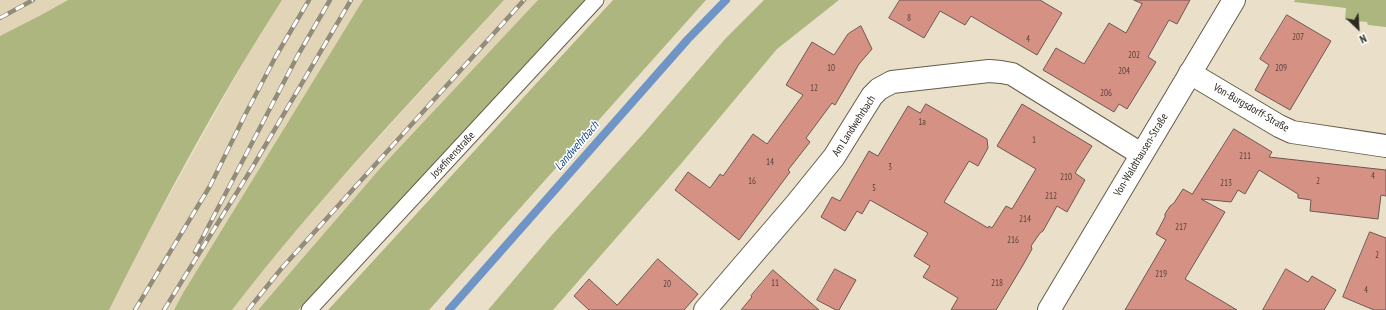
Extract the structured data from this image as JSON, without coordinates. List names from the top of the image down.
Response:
{
  "streets": {
    "street": ["Von-Burgsdorff-Straße", "Am Landwehrbach", "Von-Waldthausen-Straße"],
    "lane": ["Josefinenstraße"]
  },
  "crossings": [
    ["Von-Burgsdorff-Straße", "Von-Waldthausen-Straße"],
    ["Am Landwehrbach", "Von-Waldthausen-Straße"]
  ],
  "water": ["Landwehrbach"],
  "house_numbers": [
    "8",
    "207",
    "4",
    "202",
    "10",
    "209",
    "204",
    "12",
    "206",
    "1a",
    "1",
    "211",
    "14",
    "3",
    "4",
    "210",
    "16",
    "2",
    "213",
    "5",
    "212",
    "214",
    "217",
    "216",
    "2",
    "219",
    "11",
    "218",
    "20",
    "4"
  ],
  "north": "bottom right"
}
